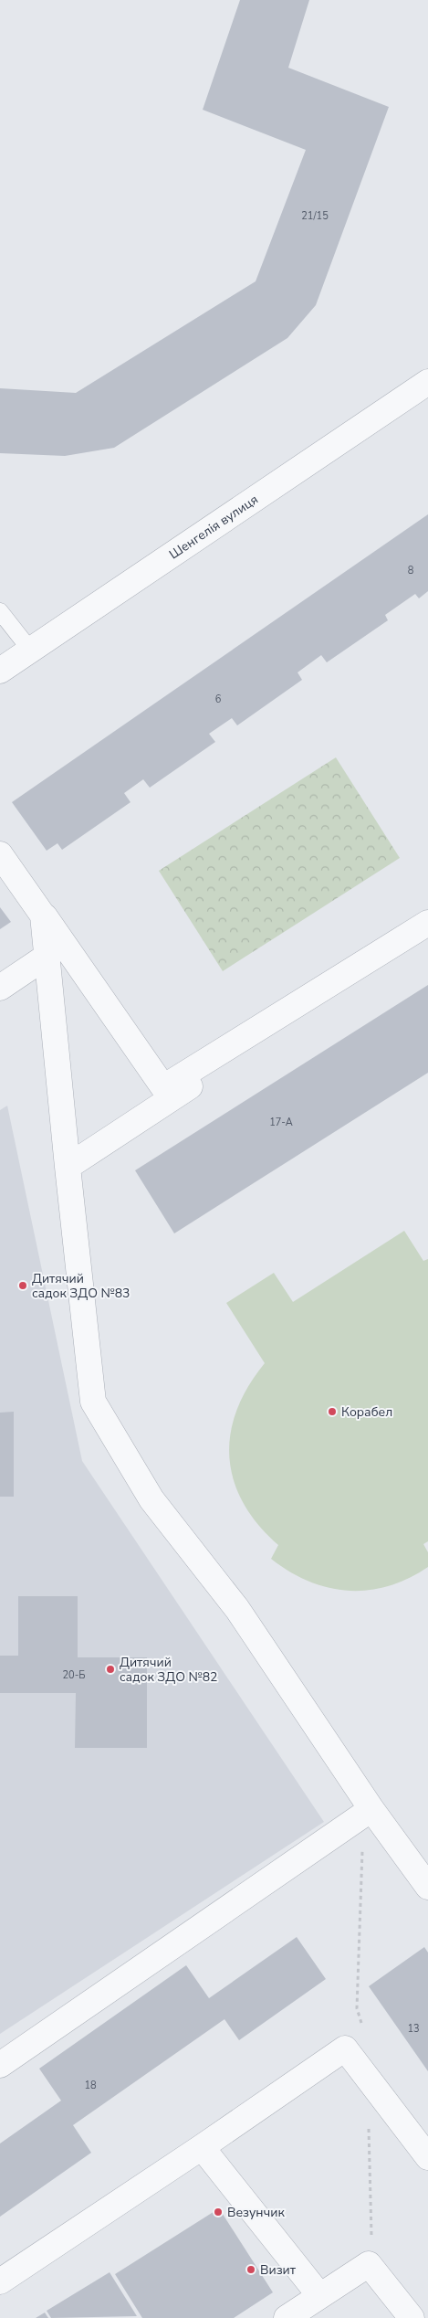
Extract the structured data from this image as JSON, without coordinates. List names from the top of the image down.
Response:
{
  "streets": {
    "street": ["Шенгелія вулиця"]
  },
  "places": [
    "Дитячий садок ЗДО №83",
    "Корабел",
    "Дитячий садок ЗДО №82",
    "Везунчик",
    "Визит"
  ],
  "house_numbers": [
    "21/15",
    "8",
    "6",
    "17-А",
    "20-Б",
    "13",
    "18"
  ]
}
